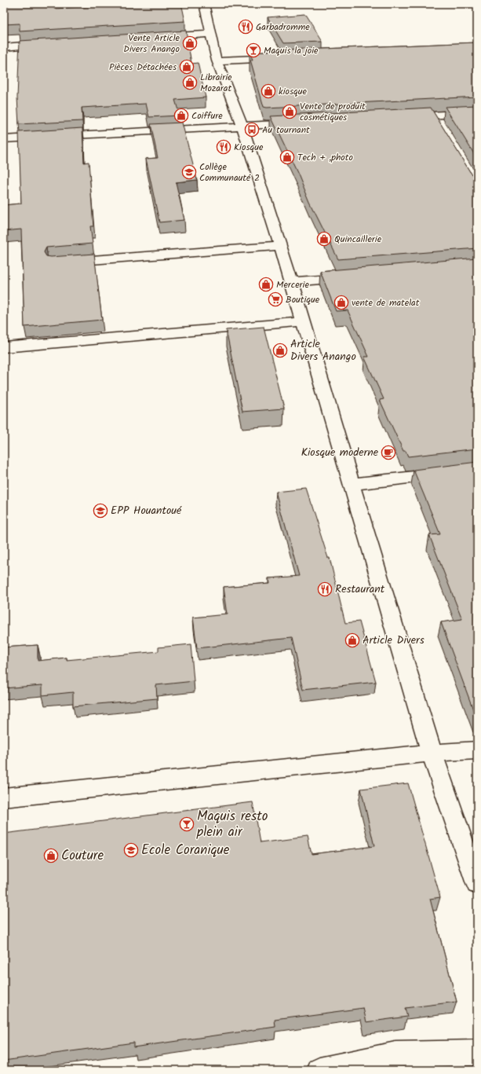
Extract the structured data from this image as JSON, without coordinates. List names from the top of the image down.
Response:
{
  "places": {
    "restaurant": ["Garbadromme", "Kiosque", "Restaurant"],
    "shop": [
      "Vente Article Divers Anango",
      "Pièces Détachées",
      "Librairie Mozarat",
      "kiosque",
      "Vente de produit cosmétiques",
      "Coiffure",
      "Tech + ,photo",
      "Quincaillerie",
      "Mercerie",
      "vente de matelat",
      "Article Divers Anango",
      "Article Divers",
      "Couture"
    ],
    "bar": ["Maquis la joie", "Maquis resto plein air"],
    "bus stop": ["Au tournant"],
    "school or university": ["Collège Communauté 2", "EPP Houantoué", "Ecole Coranique"],
    "supermarket": ["Boutique"],
    "cafe": ["Kiosque moderne"]
  }
}
